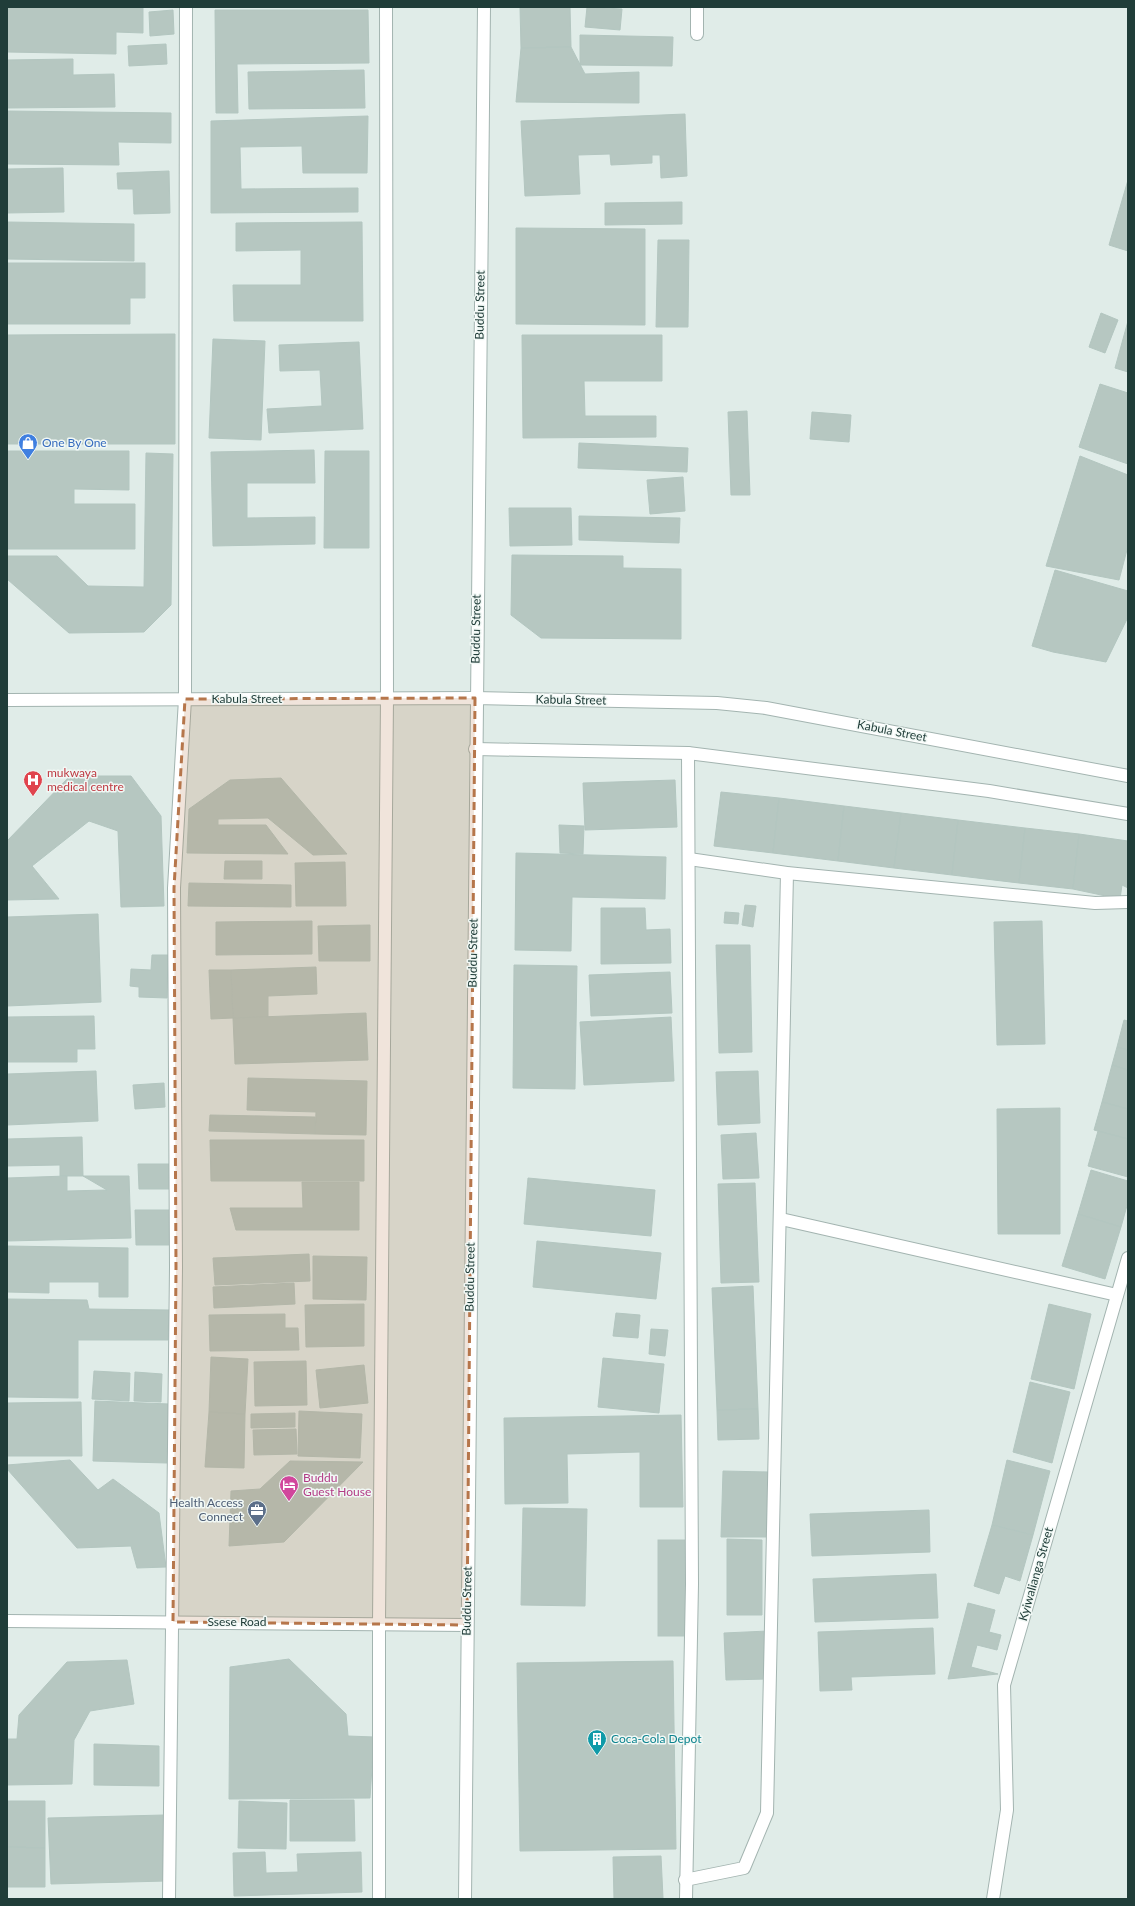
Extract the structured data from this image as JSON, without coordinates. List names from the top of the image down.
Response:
{
  "streets": {
    "street": [
      "Buddu Street",
      "Kabula Street",
      "Kyiwalianga Street",
      "Ssese Road"
    ]
  },
  "crossings": [
    ["Buddu Street", "Kabula Street"],
    ["Buddu Street", "Ssese Road"]
  ],
  "places": {
    "shop": ["One By One"],
    "hospital": ["mukwaya medical centre"],
    "hotel": ["Buddu Guest House"],
    "office": ["Health Access Connect"],
    "building": ["Coca-Cola Depot"]
  }
}
